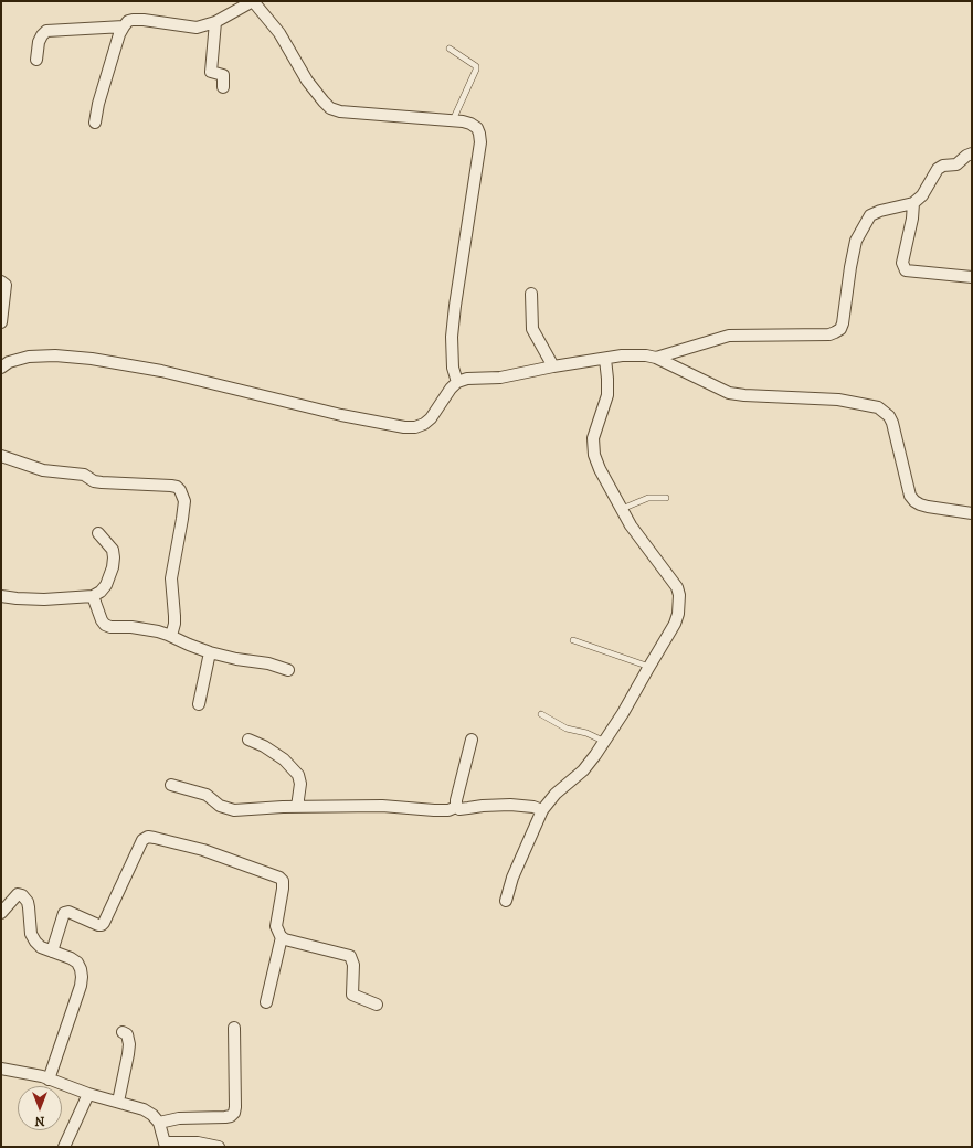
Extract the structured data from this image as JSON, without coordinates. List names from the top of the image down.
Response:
{
  "north": "bottom"
}
